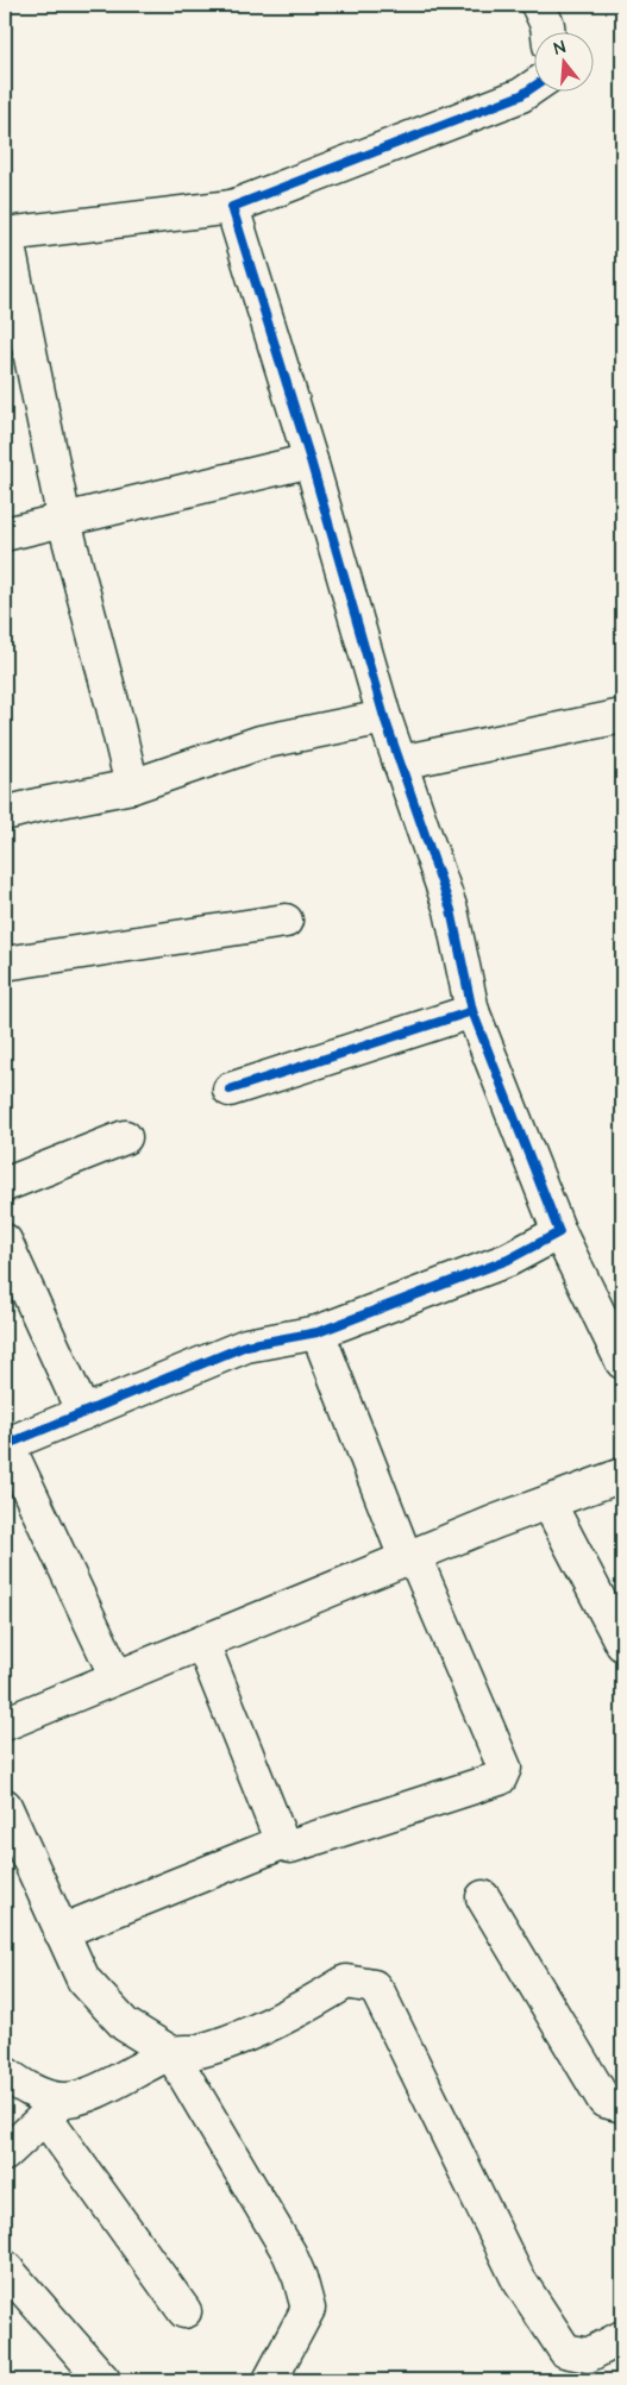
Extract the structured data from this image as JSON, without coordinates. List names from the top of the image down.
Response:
{
  "north": "top"
}
